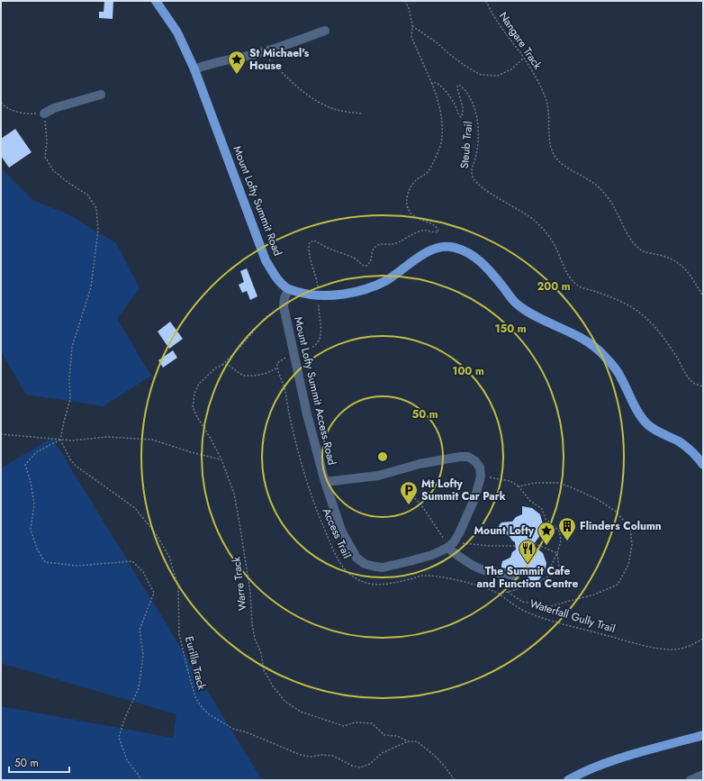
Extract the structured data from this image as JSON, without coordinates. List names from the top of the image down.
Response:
{
  "streets": {
    "main road": ["Mount Lofty Summit Road"],
    "lane": ["Mount Lofty Summit Access Road"],
    "path": [
      "Nangare Track",
      "Steub Trail",
      "Access Trail",
      "Warre Track",
      "Waterfall Gully Trail",
      "Eurilla Track"
    ]
  },
  "crossings": [
    ["Mount Lofty Summit Road", "Mount Lofty Summit Access Road"],
    ["Mount Lofty Summit Access Road", "Warre Track"],
    ["Access Trail", "Waterfall Gully Trail"],
    ["Warre Track", "Eurilla Track"]
  ],
  "places": {
    "place": ["St Michael's House", "Mount Lofty"],
    "parking": ["Mt Lofty Summit Car Park"],
    "building": ["Flinders Column"],
    "restaurant": ["The Summit Cafe and Function Centre"]
  },
  "scale_bar": "50 m",
  "rings": [
    "200 m",
    "150 m",
    "100 m",
    "50 m"
  ]
}
